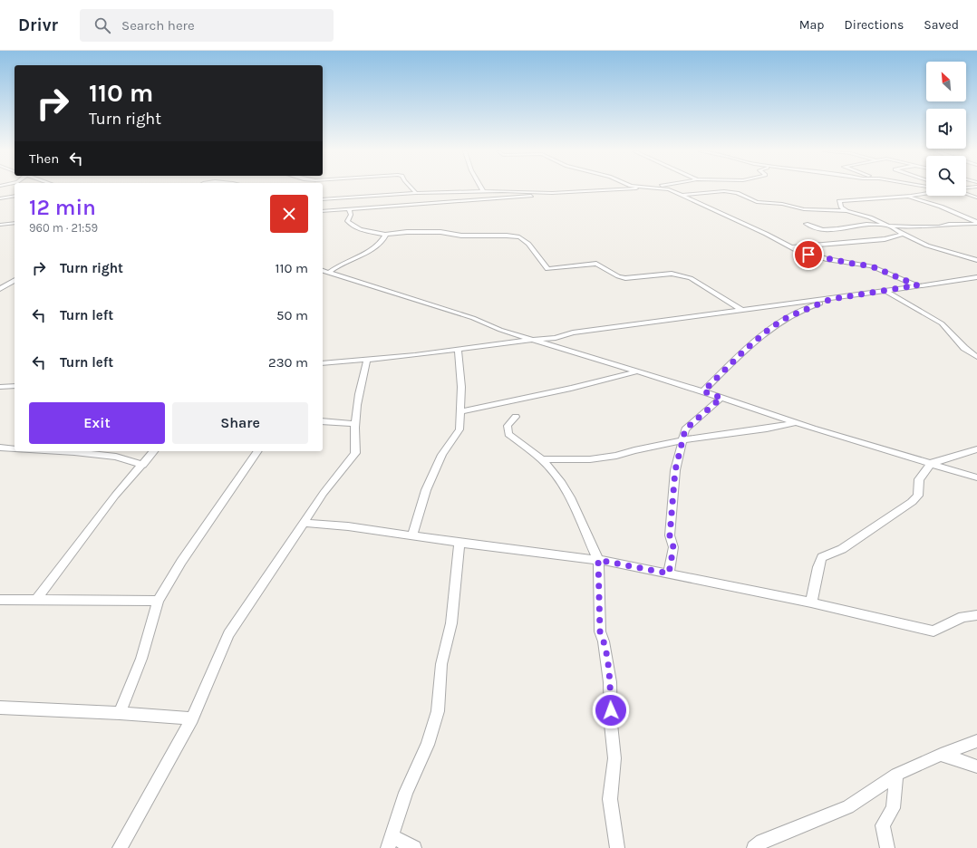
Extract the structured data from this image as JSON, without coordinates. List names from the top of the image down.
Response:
{
  "north": "top left",
  "page": {
    "header": "Drivr",
    "search": "Search here",
    "nav": ["Map", "Directions", "Saved"],
    "turn": ["110 m", "Turn right"],
    "then": "Then",
    "heading": ["12 min", "960 m · 21:59"],
    "list": [
      {
        "name": "Turn right",
        "value": "110 m"
      },
      {
        "name": "Turn left",
        "value": "50 m"
      },
      {
        "name": "Turn left",
        "value": "230 m"
      }
    ],
    "buttons": ["Exit", "Share"]
  }
}
